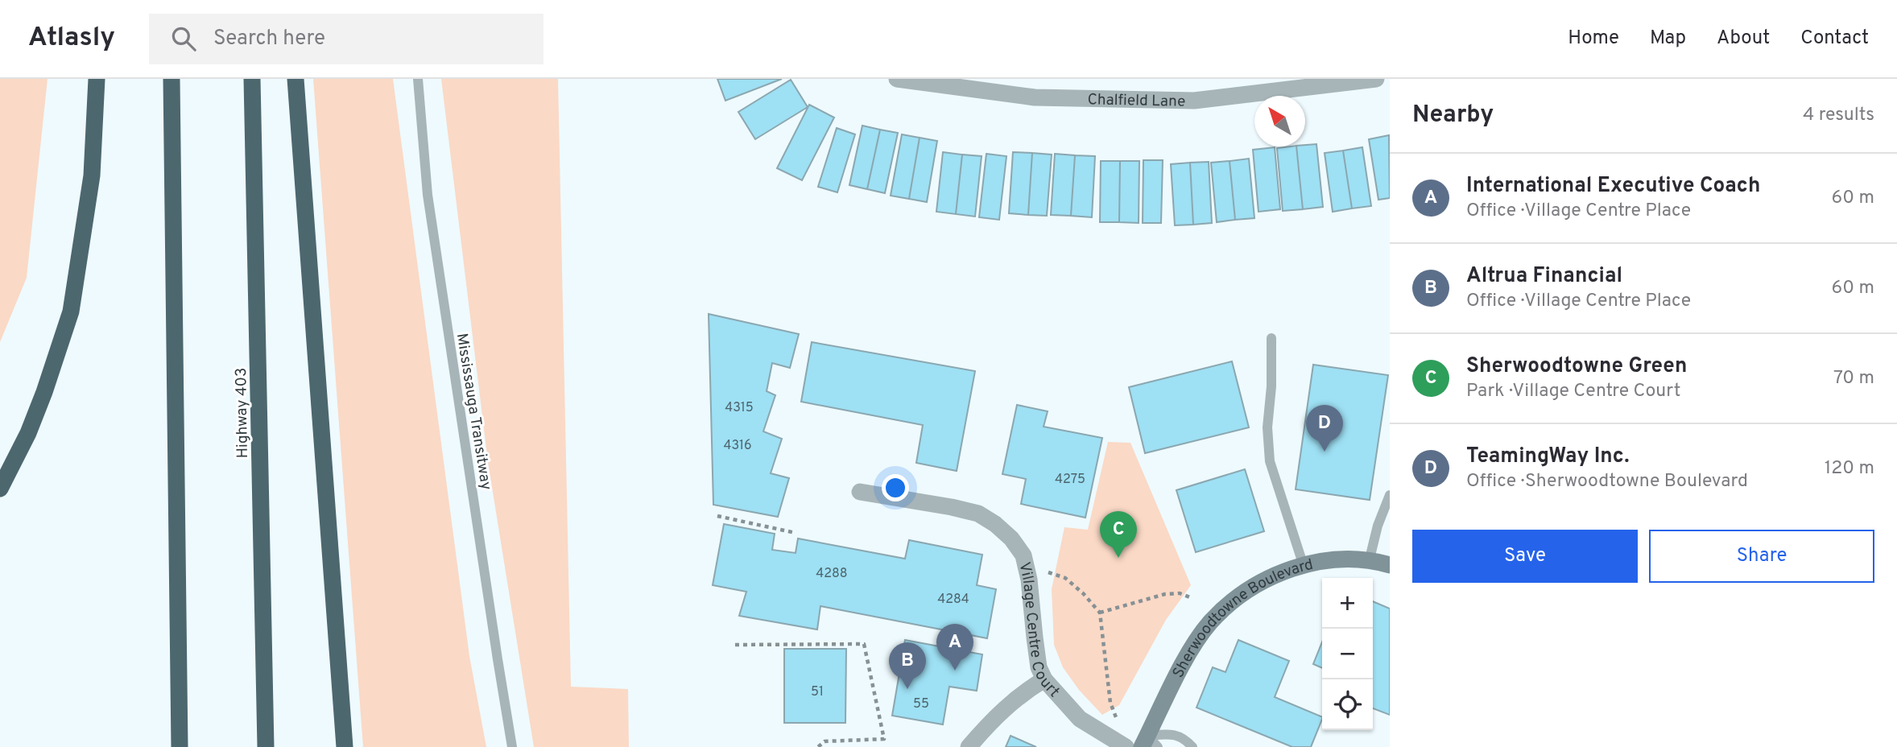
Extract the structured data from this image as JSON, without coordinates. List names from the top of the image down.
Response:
{
  "streets": {
    "highway": ["Highway 403"],
    "street": ["Chalfield Lane", "Sherwoodtowne Boulevard", "Village Centre Court"],
    "lane": ["Mississauga Transitway"]
  },
  "house_numbers": [
    "4315",
    "4316",
    "4275",
    "4288",
    "4284",
    "51",
    "55"
  ],
  "north": "top left",
  "page": {
    "header": "Atlasly",
    "search": "Search here",
    "nav": [
      "Home",
      "Map",
      "About",
      "Contact"
    ],
    "heading": ["Nearby", "4 results"],
    "list": [
      {
        "mark": "A",
        "name": "International Executive Coach",
        "note": "Office · Village Centre Place",
        "value": "60 m"
      },
      {
        "mark": "B",
        "name": "Altrua Financial",
        "note": "Office · Village Centre Place",
        "value": "60 m"
      },
      {
        "mark": "C",
        "name": "Sherwoodtowne Green",
        "note": "Park · Village Centre Court",
        "value": "70 m"
      },
      {
        "mark": "D",
        "name": "TeamingWay Inc.",
        "note": "Office · Sherwoodtowne Boulevard",
        "value": "120 m"
      }
    ],
    "pins": [
      "D",
      "C",
      "A",
      "B"
    ],
    "buttons": ["Save", "Share"],
    "map_buttons": ["+", "−"]
  }
}
